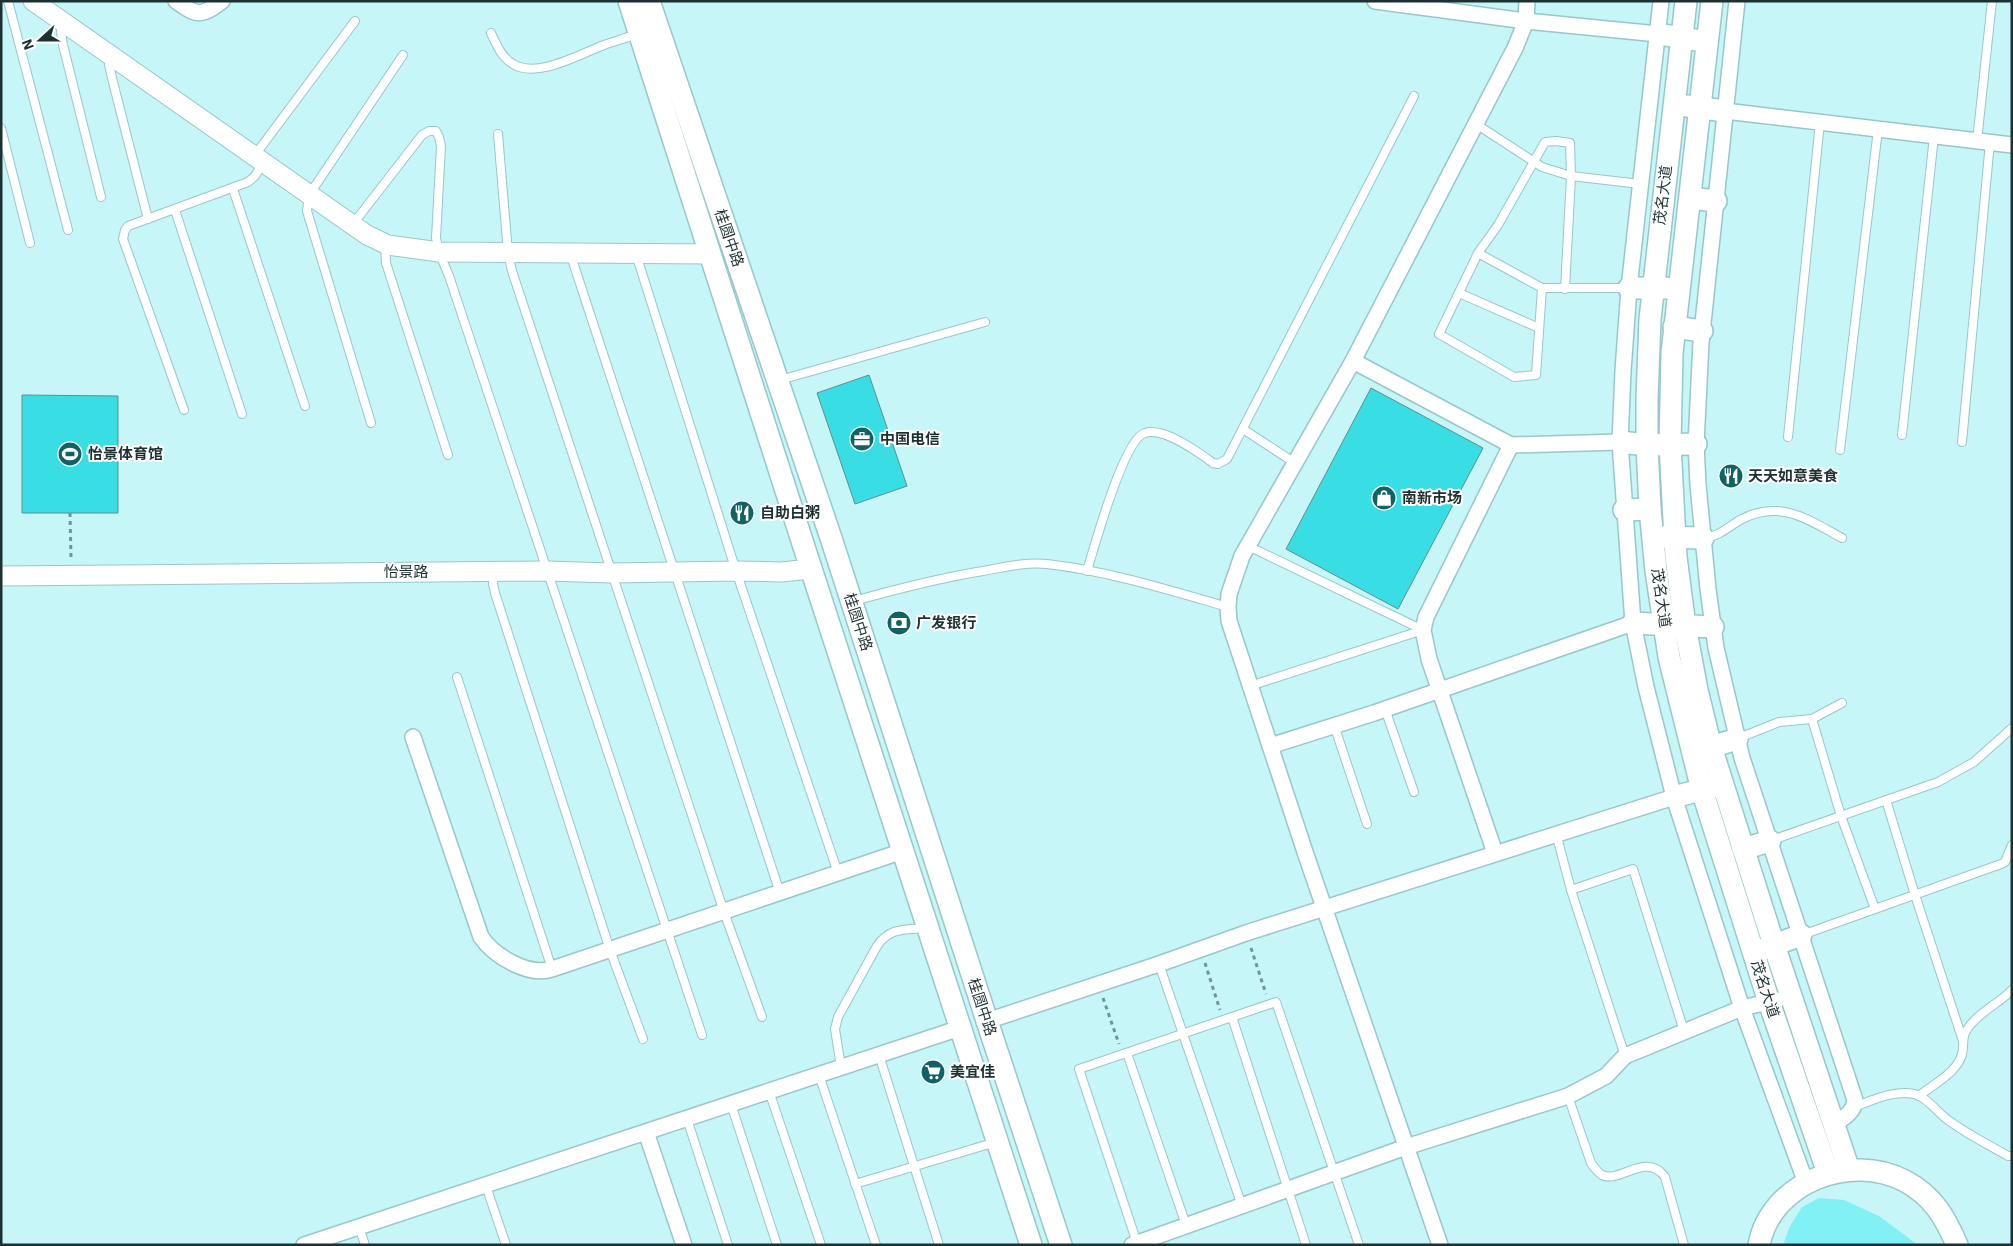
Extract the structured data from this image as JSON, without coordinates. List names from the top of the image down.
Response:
{
  "streets": {
    "main road": ["茂名大道", "桂圆中路"],
    "street": ["怡景路"]
  },
  "crossings": [
    ["桂圆中路", "怡景路"]
  ],
  "places": {
    "office": ["中国电信"],
    "sports": ["怡景体育馆"],
    "restaurant": ["天天如意美食", "自助白粥"],
    "shop": ["南新市场"],
    "bank": ["广发银行"],
    "supermarket": ["美宜佳"]
  },
  "north": "left"
}
